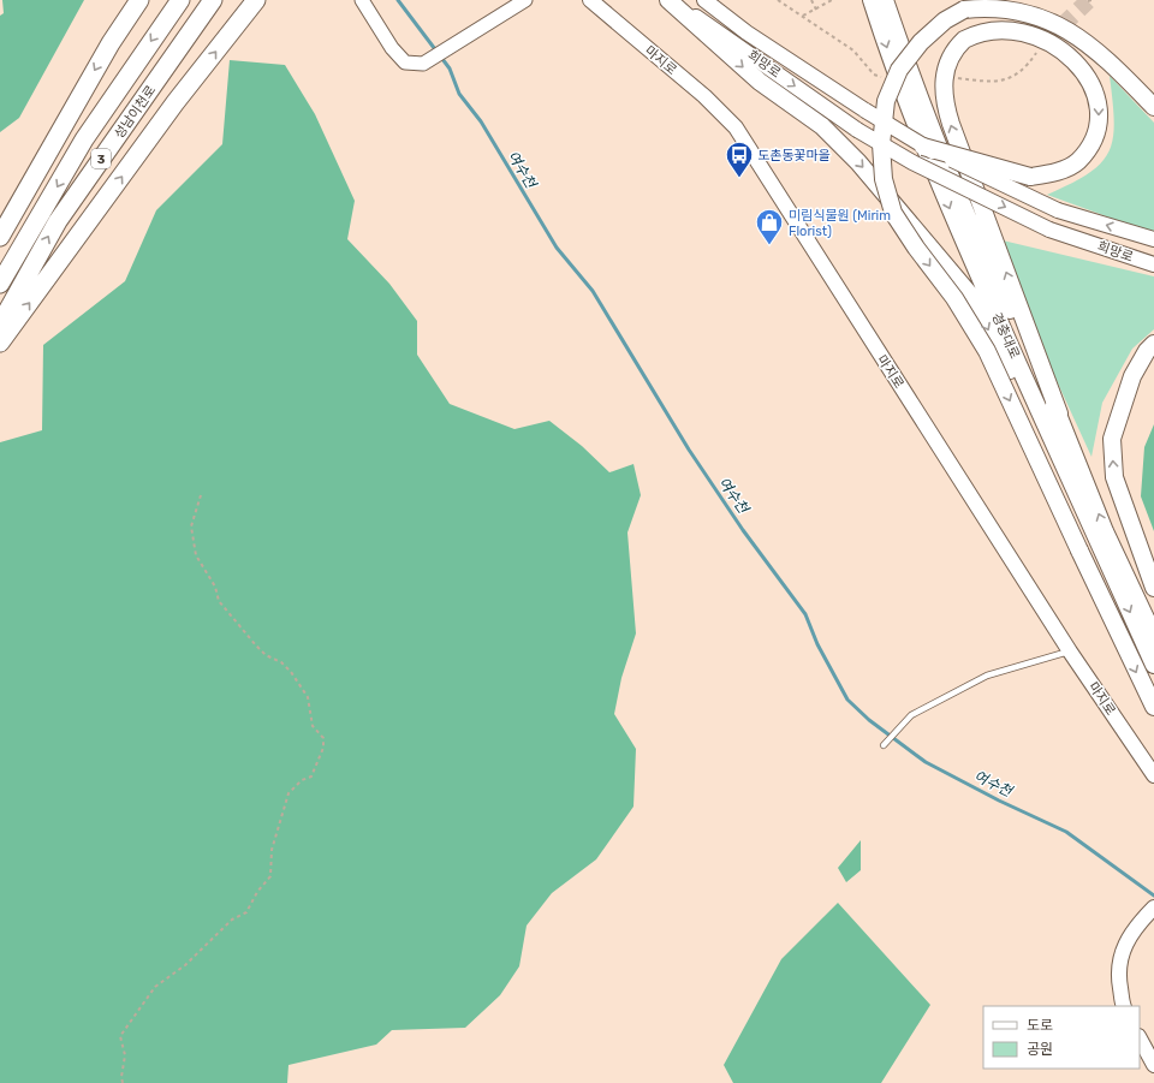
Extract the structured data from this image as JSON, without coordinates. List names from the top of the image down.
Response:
{
  "streets": {
    "highway": ["성남이천로", "3"],
    "main road": ["마지로", "희망로", "경충대로"]
  },
  "water": ["여수천"],
  "places": {
    "bus stop": ["도촌동꽃마을"],
    "shop": ["미림식물원 (Mirim Florist)"]
  },
  "legend": ["도로", "공원"]
}
